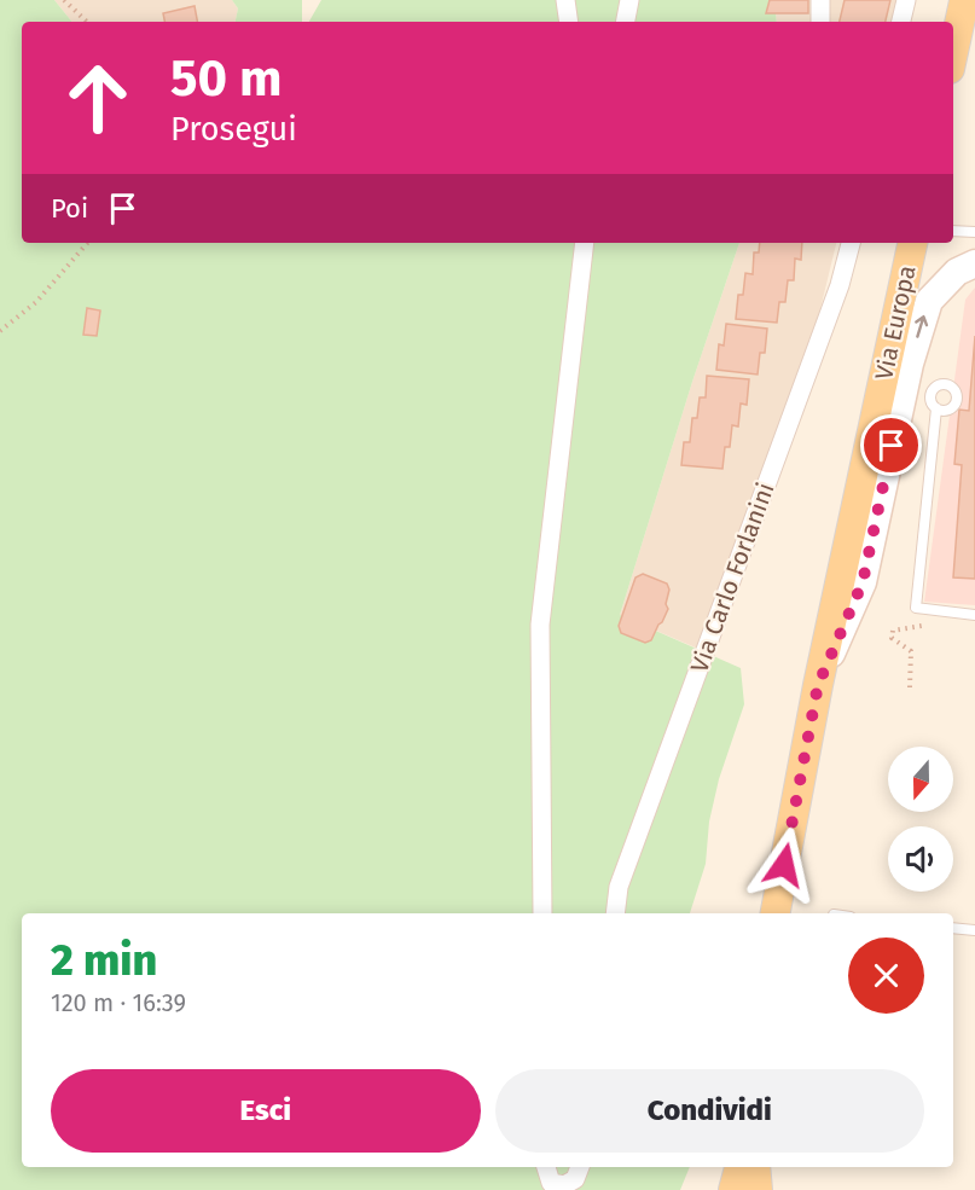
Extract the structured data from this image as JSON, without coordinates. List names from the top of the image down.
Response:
{
  "streets": {
    "main road": ["Via Europa"],
    "street": ["Via Carlo Forlanini"]
  },
  "north": "bottom",
  "page": {
    "turn": ["50 m", "Prosegui"],
    "then": "Poi",
    "heading": ["2 min", "120 m · 16:39"],
    "buttons": ["Esci", "Condividi"]
  }
}
